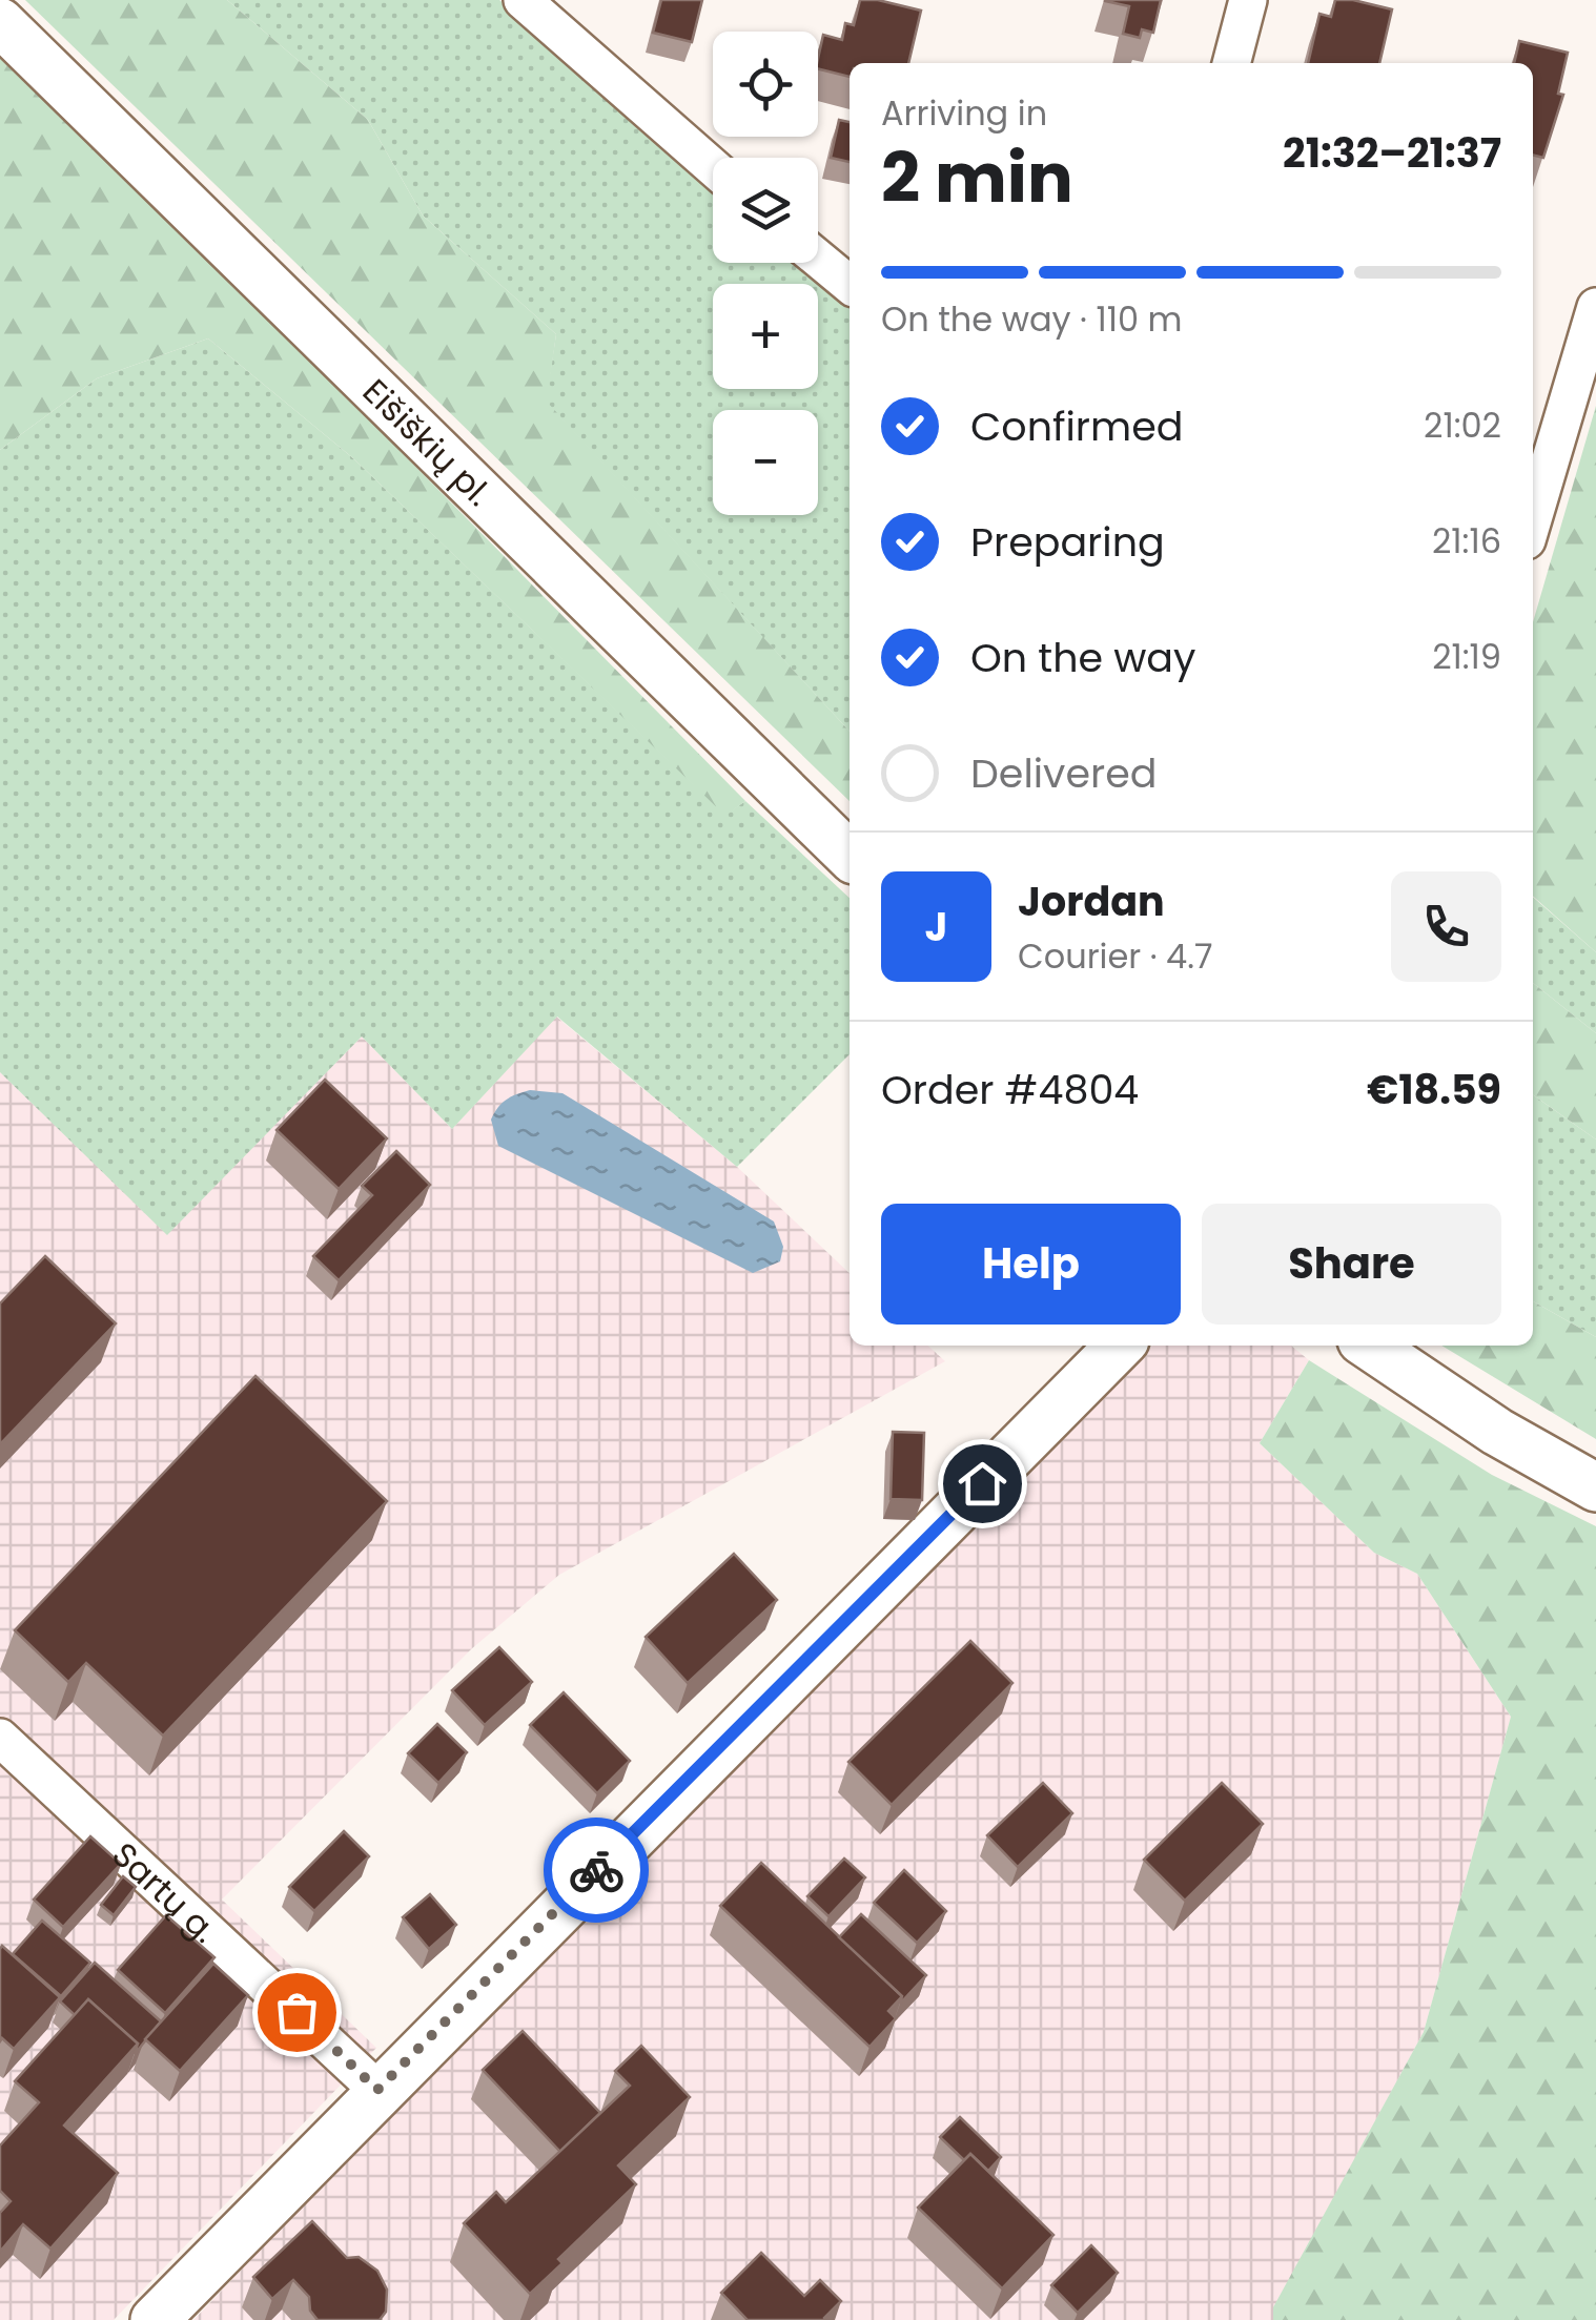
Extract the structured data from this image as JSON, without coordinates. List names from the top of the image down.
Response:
{
  "streets": {
    "main road": ["Eišiškių pl."],
    "street": ["Sartų g."]
  },
  "page": {
    "map_buttons": ["+", "−"],
    "heading": ["2 min", "Arriving in", "21:32–21:37"],
    "panel": [
      "Jordan",
      "Courier · 4.7",
      "Order #4804",
      "€18.59"
    ],
    "bar": "On the way · 110 m",
    "list": [
      ["Confirmed", "21:02"],
      ["Preparing", "21:16"],
      ["On the way", "21:19"],
      "Delivered"
    ],
    "round": "J",
    "buttons": ["Help", "Share"]
  }
}
